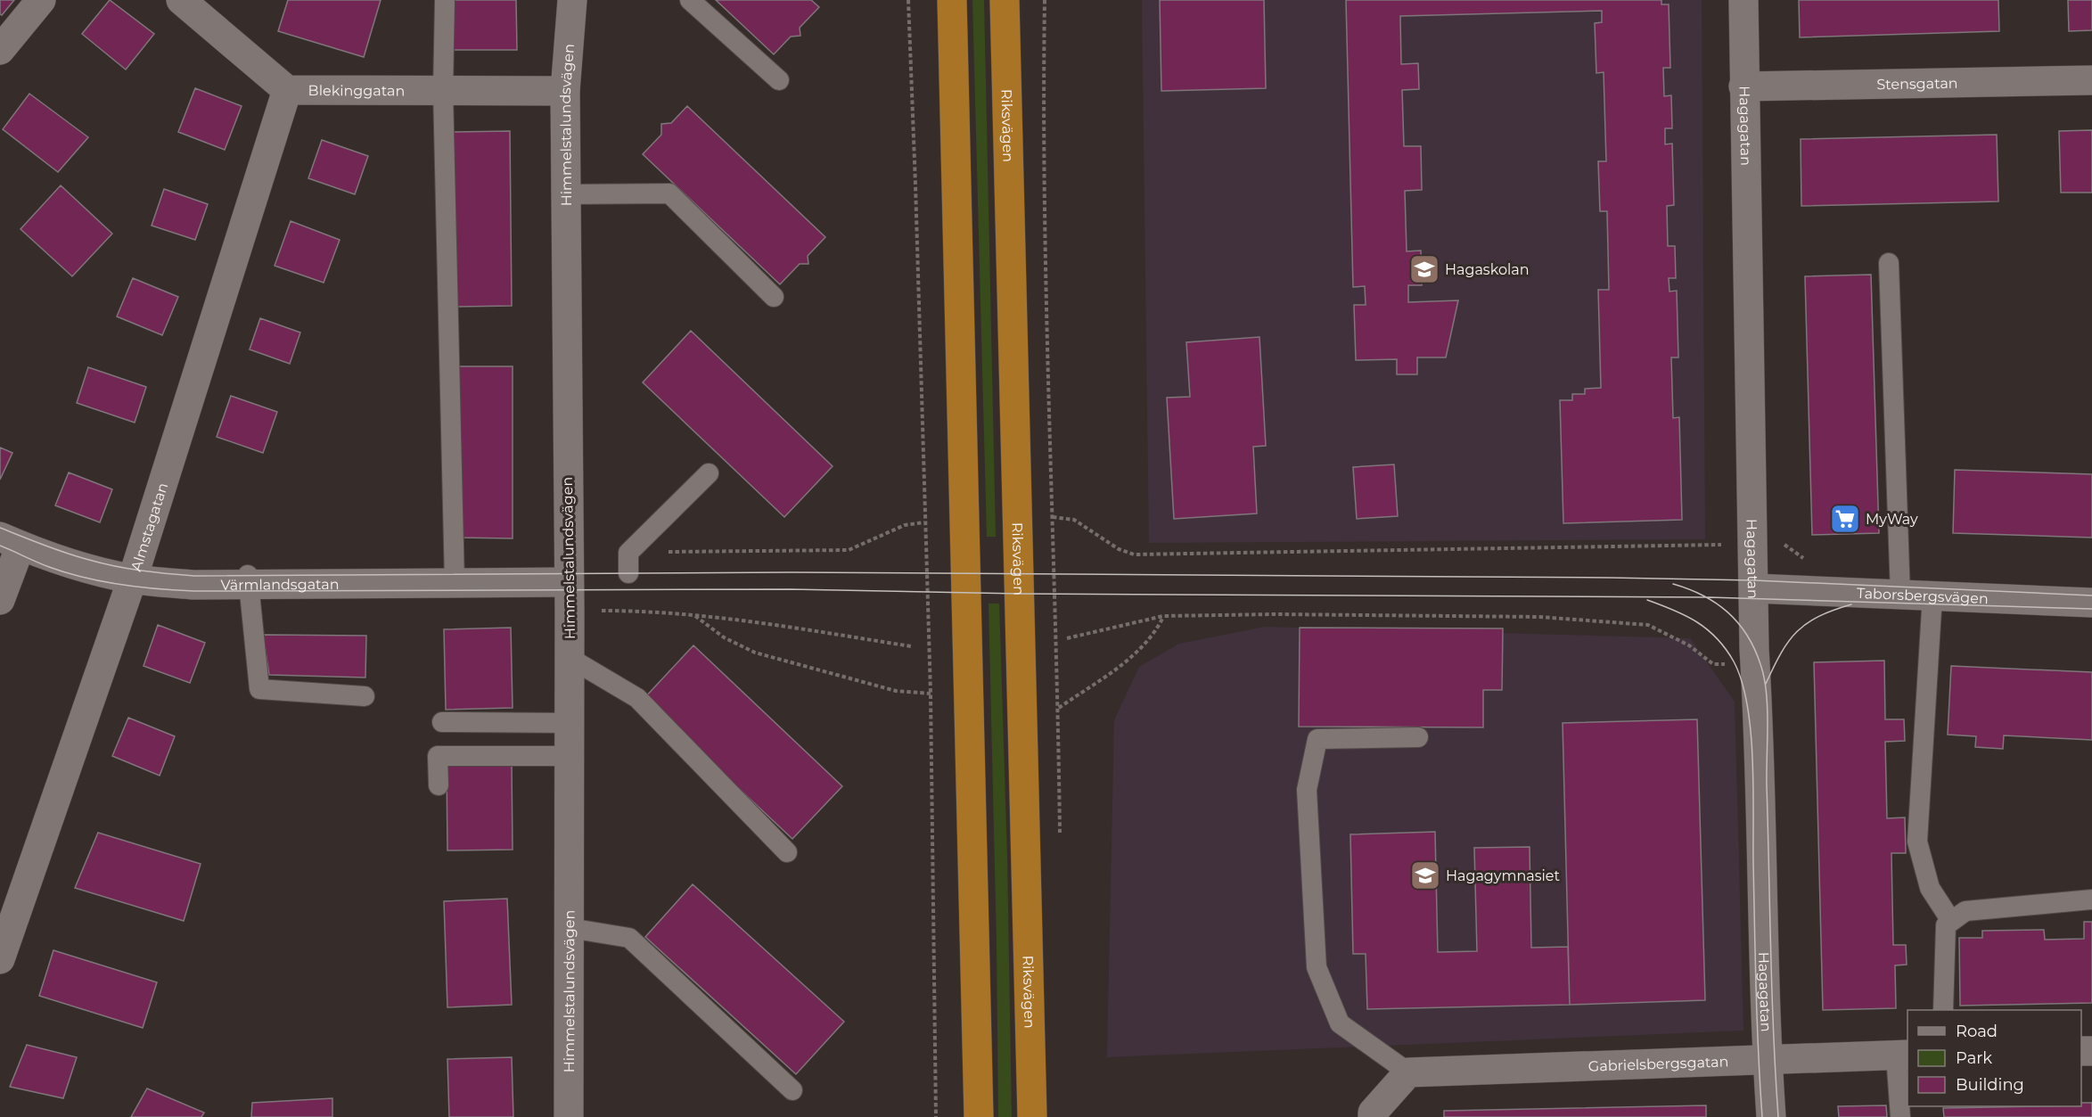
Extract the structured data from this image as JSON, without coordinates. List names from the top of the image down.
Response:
{
  "streets": {
    "highway": ["Riksvägen"],
    "street": [
      "Stensgatan",
      "Blekinggatan",
      "Himmelstalundsvägen",
      "Hagagatan",
      "Almstagatan",
      "Värmlandsgatan",
      "Taborsbergsvägen",
      "Gabrielsbergsgatan"
    ]
  },
  "crossings": [
    ["Stensgatan", "Hagagatan"],
    ["Blekinggatan", "Himmelstalundsvägen"],
    ["Blekinggatan", "Almstagatan"],
    ["Himmelstalundsvägen", "Värmlandsgatan"],
    ["Hagagatan", "Taborsbergsvägen"],
    ["Hagagatan", "Gabrielsbergsgatan"],
    ["Almstagatan", "Värmlandsgatan"]
  ],
  "places": {
    "school or university": ["Hagaskolan", "Hagagymnasiet"],
    "supermarket": ["MyWay"]
  },
  "legend": ["Road", "Park", "Building"]
}
